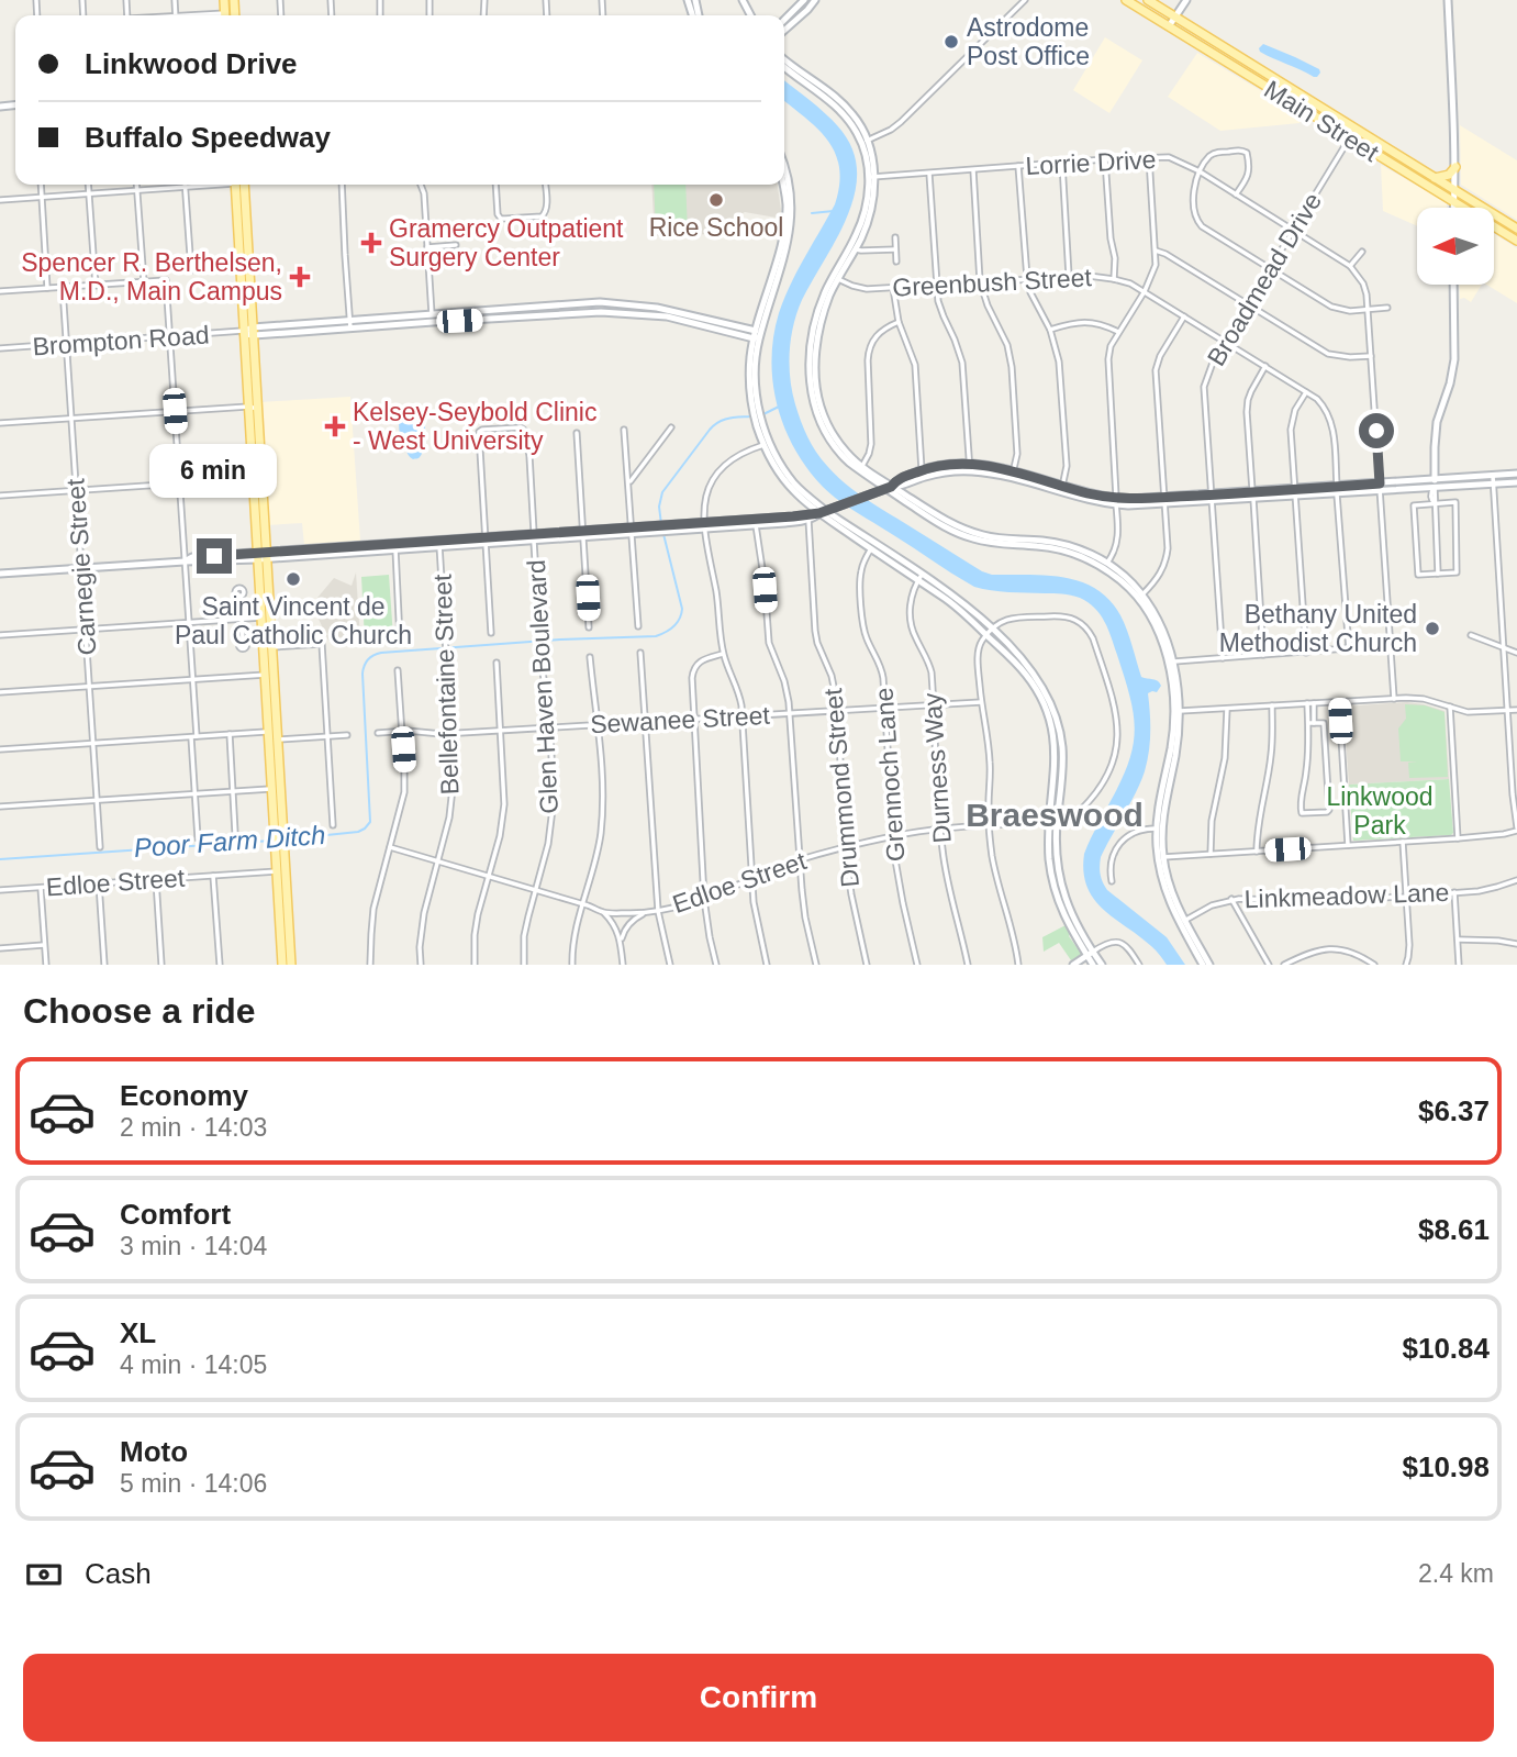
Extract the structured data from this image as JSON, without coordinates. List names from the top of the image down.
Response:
{
  "streets": {
    "main road": ["Main Street", "Brompton Road"],
    "street": [
      "Lorrie Drive",
      "Broadmead Drive",
      "Greenbush Street",
      "Carnegie Street",
      "Bellefontaine Street",
      "Glen Haven Boulevard",
      "Sewanee Street",
      "Durness Way",
      "Grennoch Lane",
      "Drummond Street",
      "Edloe Street",
      "Linkmeadow Lane"
    ]
  },
  "crossings": [
    ["Main Street", "Broadmead Drive"],
    ["Lorrie Drive", "Broadmead Drive"],
    ["Broadmead Drive", "Greenbush Street"],
    ["Brompton Road", "Carnegie Street"],
    ["Bellefontaine Street", "Sewanee Street"],
    ["Bellefontaine Street", "Edloe Street"],
    ["Glen Haven Boulevard", "Sewanee Street"],
    ["Glen Haven Boulevard", "Edloe Street"],
    ["Sewanee Street", "Durness Way"],
    ["Sewanee Street", "Grennoch Lane"],
    ["Sewanee Street", "Drummond Street"],
    ["Durness Way", "Edloe Street"],
    ["Grennoch Lane", "Edloe Street"],
    ["Drummond Street", "Edloe Street"]
  ],
  "districts": ["Braeswood"],
  "water": ["Poor Farm Ditch"],
  "parks": ["Linkwood Park"],
  "places": {
    "other": [
      "Astrodome Post Office",
      "Rice School",
      "Saint Vincent de Paul Catholic Church",
      "Bethany United Methodist Church"
    ],
    "health": ["Gramercy Outpatient Surgery Center", "Spencer R. Berthelsen, M.D., Main Campus", "Kelsey-Seybold Clinic - West University"]
  },
  "north": "left",
  "page": {
    "banner": ["Linkwood Drive", "Buffalo Speedway"],
    "bubble": "6 min",
    "heading": "Choose a ride",
    "list": [
      {
        "name": "Economy",
        "note": "2 min · 14:03",
        "value": "$6.37"
      },
      {
        "name": "Comfort",
        "note": "3 min · 14:04",
        "value": "$8.61"
      },
      {
        "name": "XL",
        "note": "4 min · 14:05",
        "value": "$10.84"
      },
      {
        "name": "Moto",
        "note": "5 min · 14:06",
        "value": "$10.98"
      }
    ],
    "pay": ["Cash", "2.4 km"],
    "buttons": "Confirm"
  }
}
